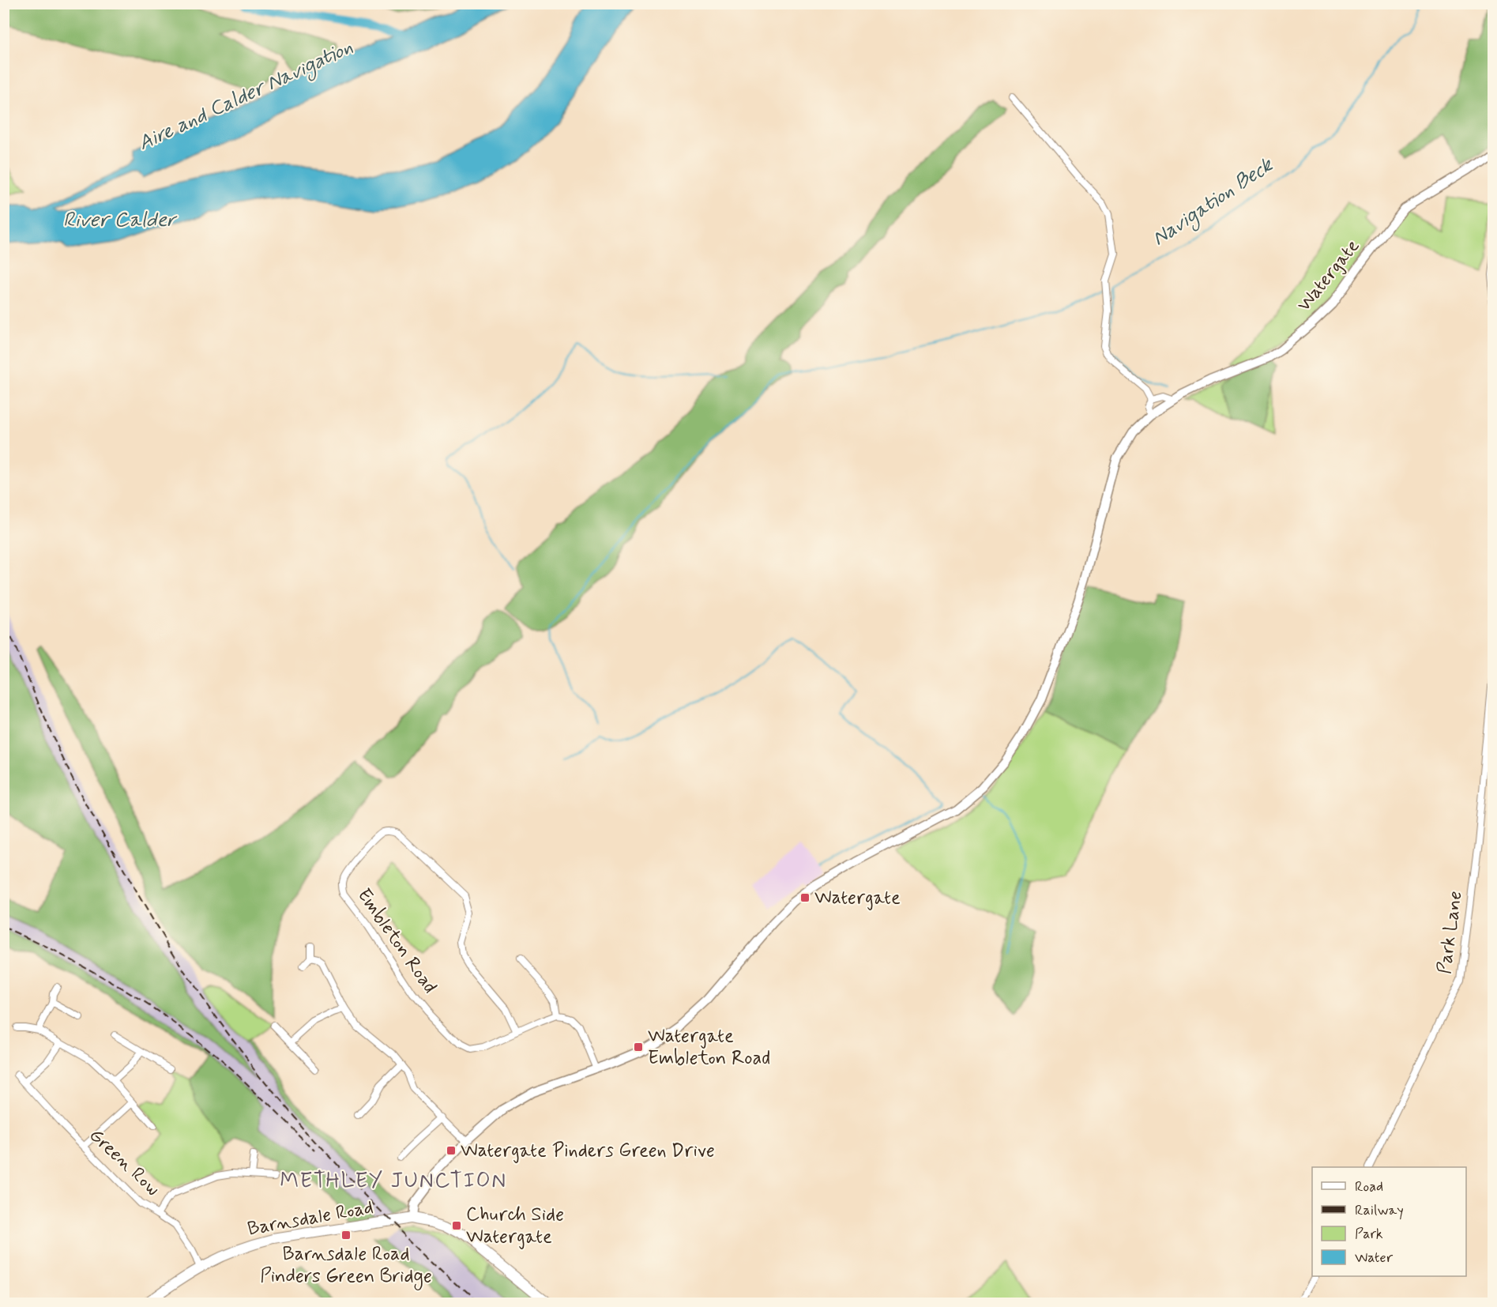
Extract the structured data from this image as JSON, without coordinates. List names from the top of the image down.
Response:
{
  "streets": {
    "main road": ["Watergate", "Barnsdale Road"],
    "street": ["Park Lane", "Embleton Road", "Green Row"]
  },
  "crossings": [
    ["Watergate", "Barnsdale Road"],
    ["Green Row", "Barnsdale Road"]
  ],
  "districts": ["METHLEY JUNCTION"],
  "water": ["Aire and Calder Navigation", "Navigation Beck", "River Calder"],
  "places": {
    "transit": [
      "Watergate",
      "Watergate Embleton Road",
      "Watergate Pinders Green Drive",
      "Church Side Watergate",
      "Barnsdale Road Pinders Green Bridge"
    ]
  },
  "legend": [
    "Road",
    "Railway",
    "Park",
    "Water"
  ]
}
